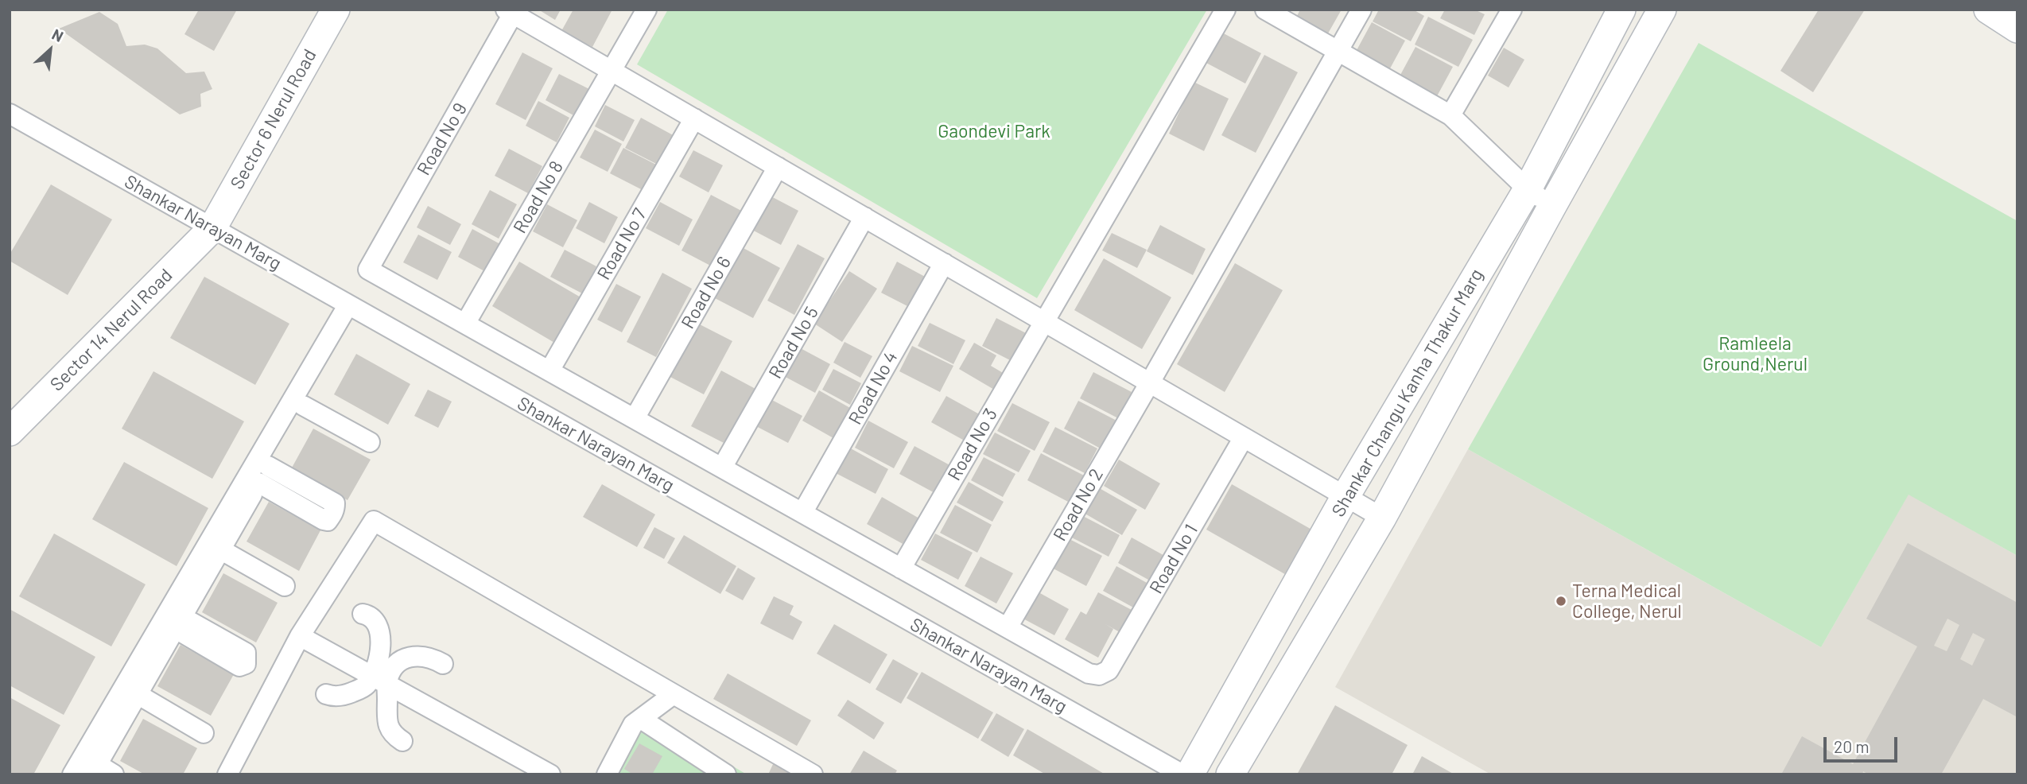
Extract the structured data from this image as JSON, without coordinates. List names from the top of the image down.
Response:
{
  "streets": {
    "street": [
      "Sector 6 Nerul Road",
      "Road No 9",
      "Road No 8",
      "Shankar Narayan Marg",
      "Road No 7",
      "Road No 6",
      "Sector 14 Nerul Road",
      "Road No 5",
      "Road No 4",
      "Shankar Changu Kanha Thakur Marg",
      "Road No 3",
      "Road No 2",
      "Road No 1"
    ]
  },
  "crossings": [
    ["Sector 6 Nerul Road", "Shankar Narayan Marg"],
    ["Sector 6 Nerul Road", "Sector 14 Nerul Road"],
    ["Road No 9", "Road No 8"],
    ["Shankar Narayan Marg", "Sector 14 Nerul Road"],
    ["Road No 2", "Road No 1"]
  ],
  "parks": ["Gaondevi Park", "Ramleela Ground,Nerul"],
  "places": ["Terna Medical College, Nerul"],
  "scale_bar": "20 m",
  "north": "top right"
}
